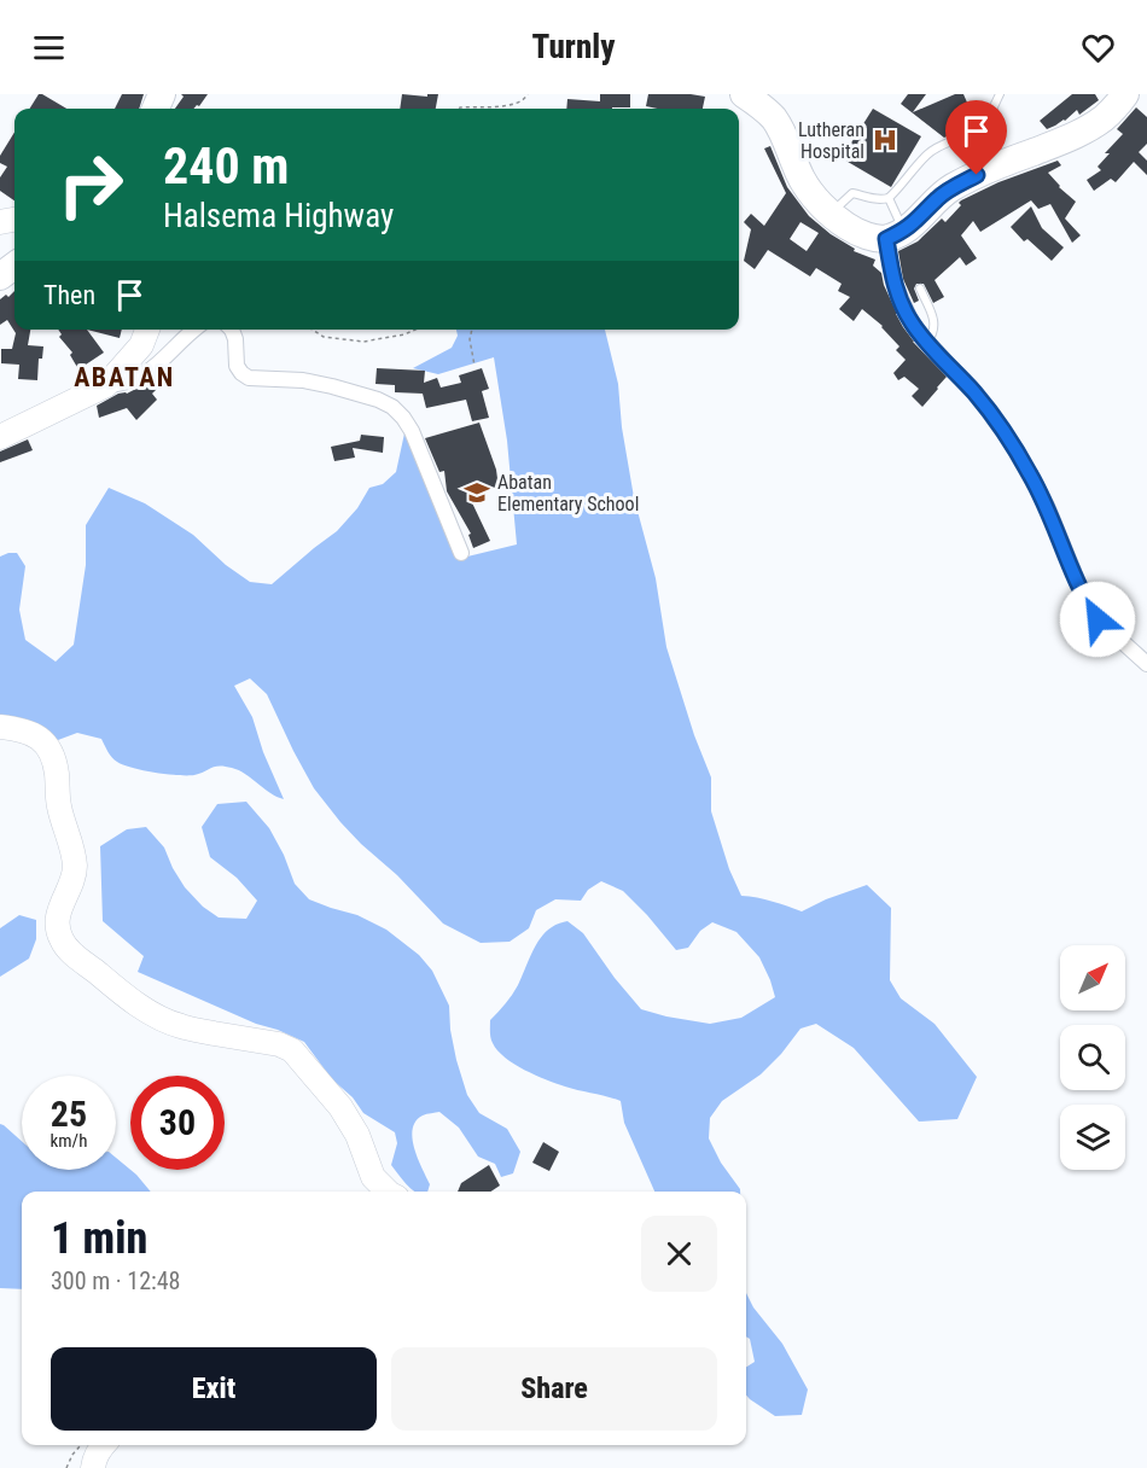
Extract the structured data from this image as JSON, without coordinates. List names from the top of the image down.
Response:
{
  "districts": ["ABATAN"],
  "places": {
    "hospital": ["Lutheran Hospital"],
    "school or university": ["Abatan Elementary School"]
  },
  "north": "top right",
  "page": {
    "header": "Turnly",
    "turn": ["240 m", "Halsema Highway"],
    "then": "Then",
    "speed": "25 km/h",
    "limit": "30",
    "heading": ["1 min", "300 m · 12:48"],
    "buttons": ["Exit", "Share"]
  }
}
